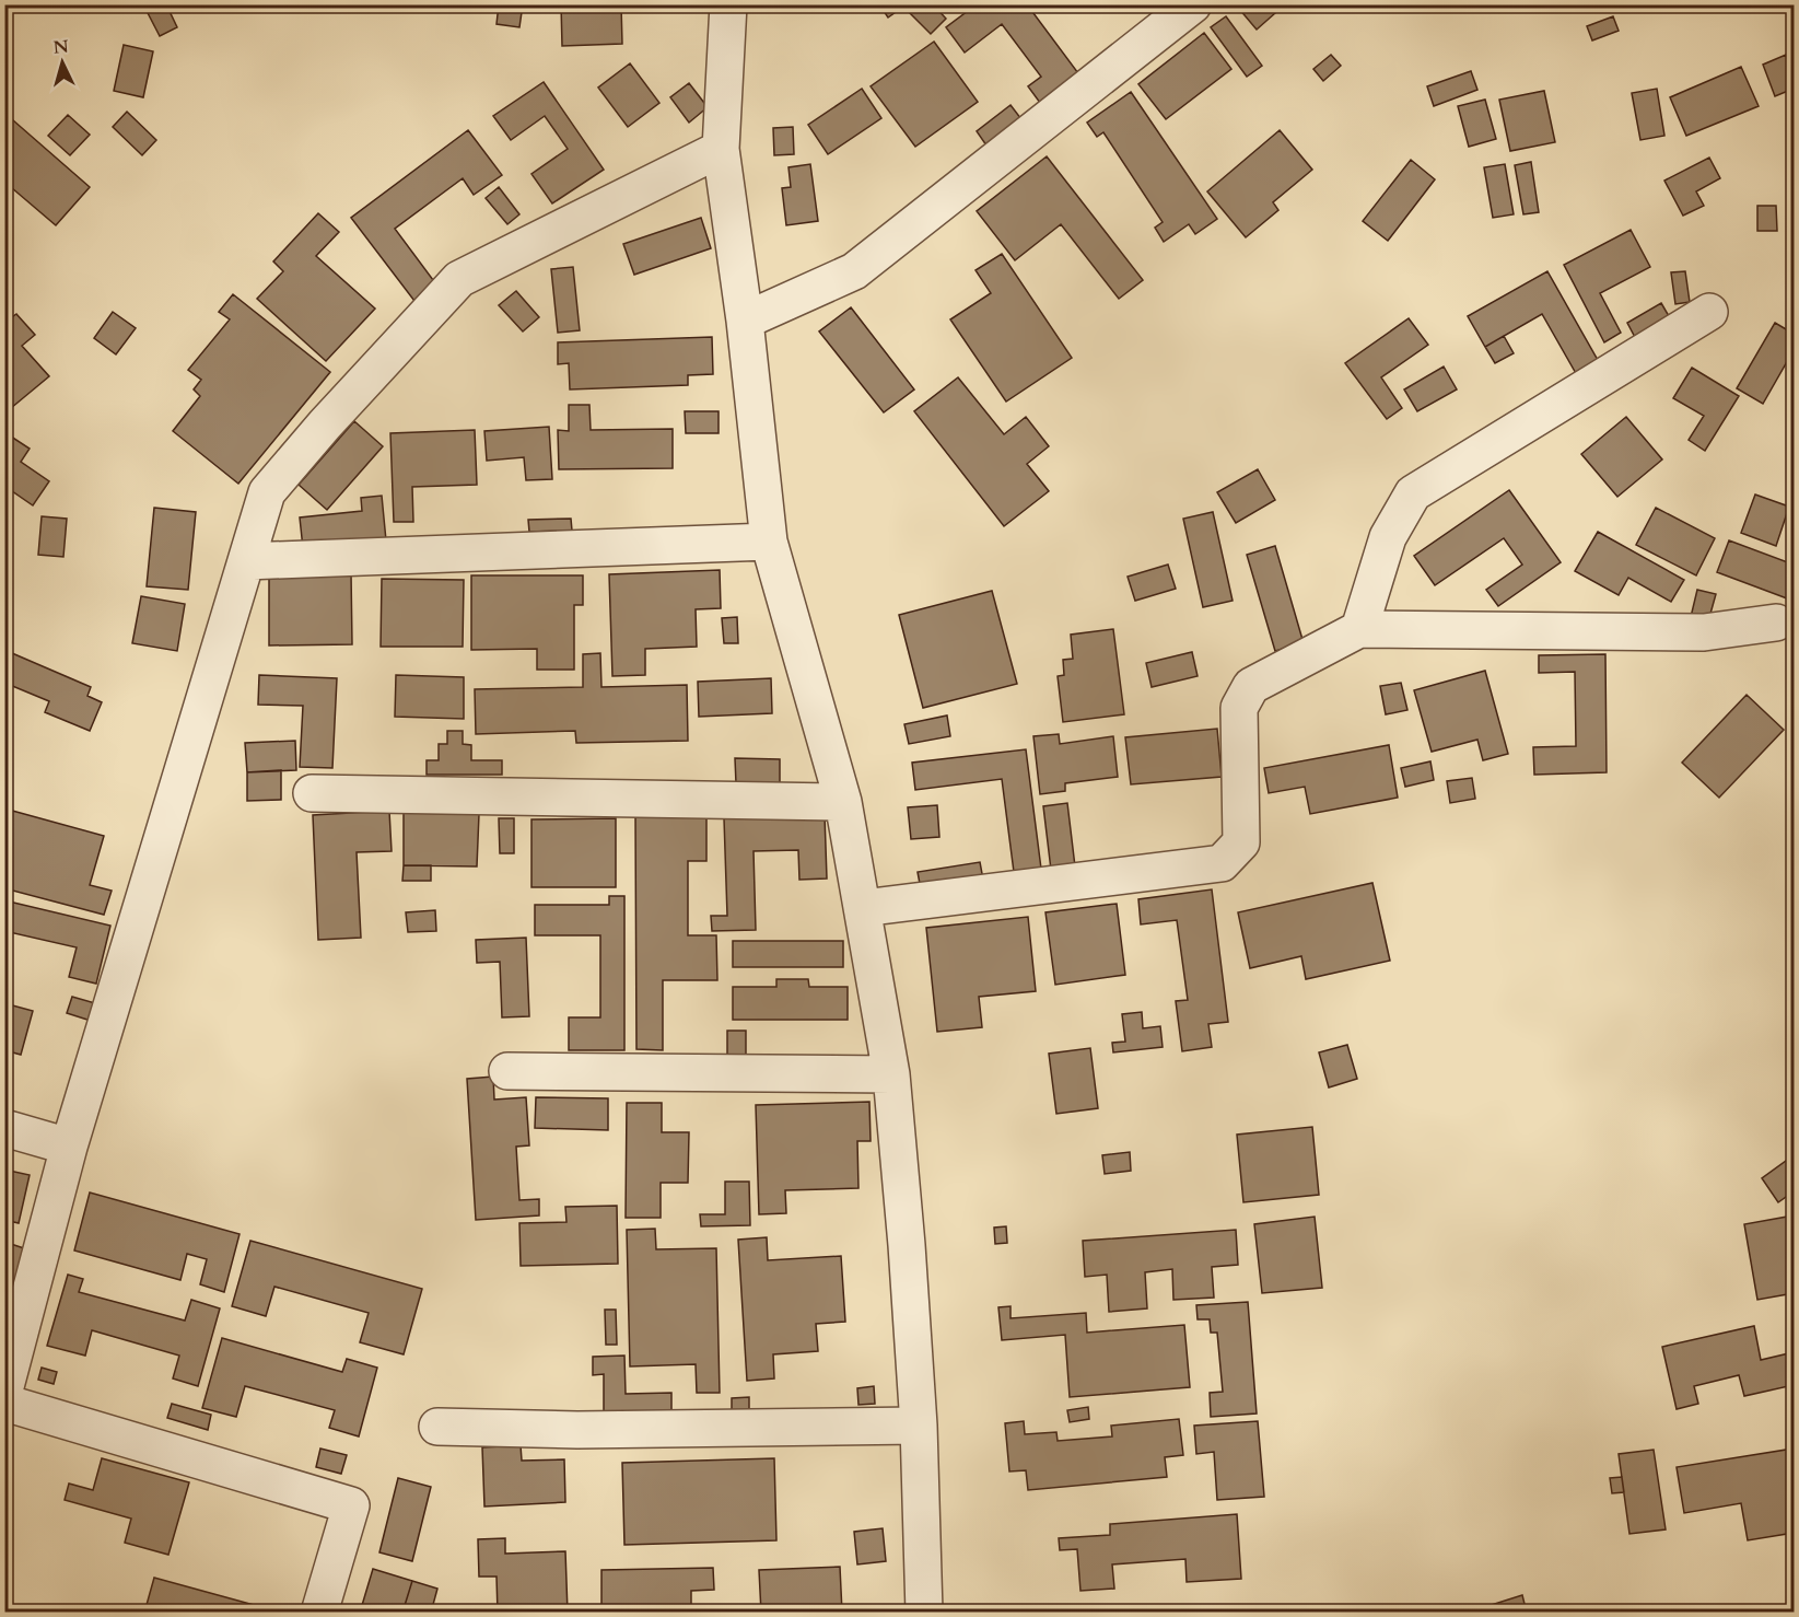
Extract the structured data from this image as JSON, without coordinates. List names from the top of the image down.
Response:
{
  "north": "top"
}
